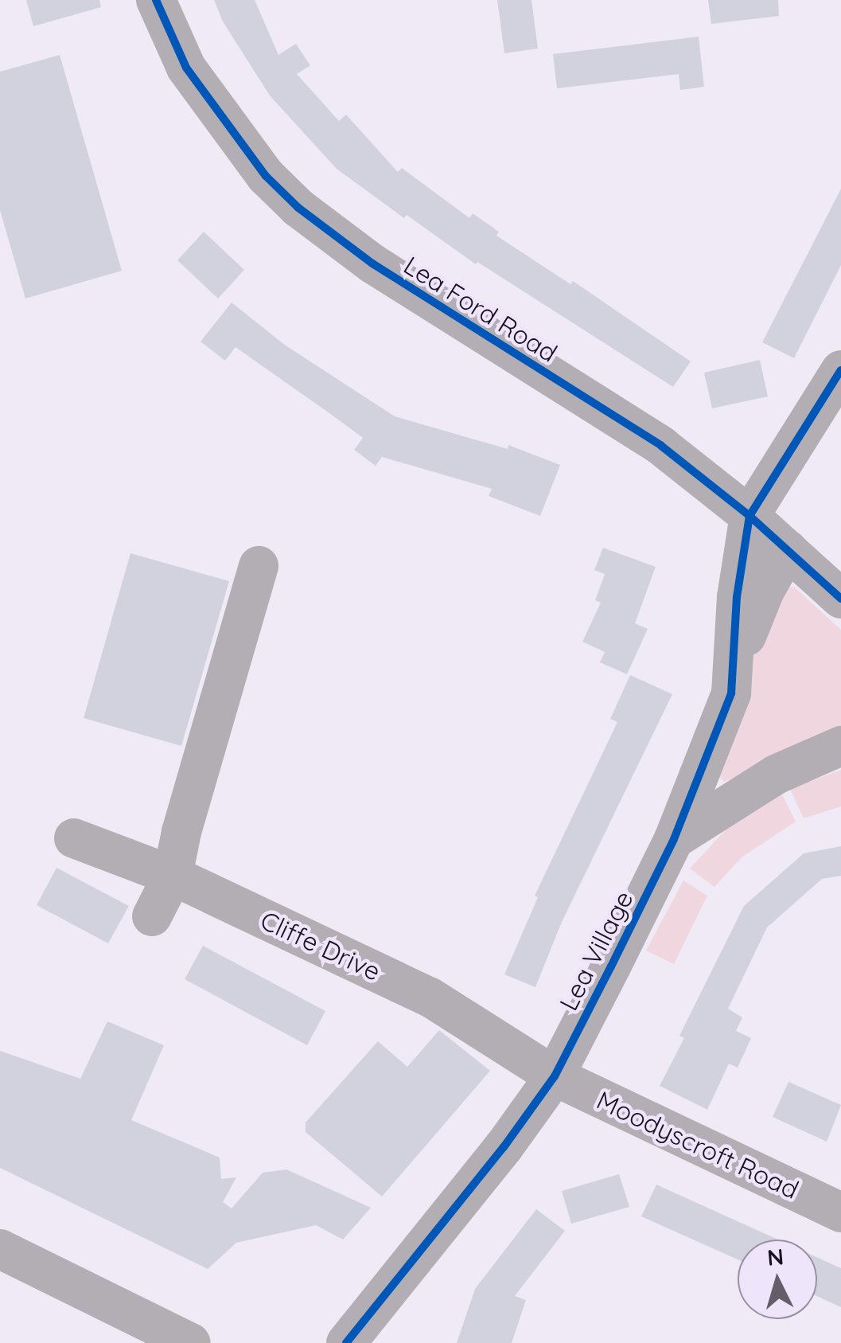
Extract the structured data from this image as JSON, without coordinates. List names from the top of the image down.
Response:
{
  "streets": {
    "street": [
      "Lea Ford Road",
      "Cliffe Drive",
      "Lea Village",
      "Moodyscroft Road"
    ]
  },
  "crossings": [
    ["Lea Ford Road", "Lea Village"],
    ["Cliffe Drive", "Lea Village"],
    ["Cliffe Drive", "Moodyscroft Road"],
    ["Lea Village", "Moodyscroft Road"]
  ],
  "north": "top"
}
